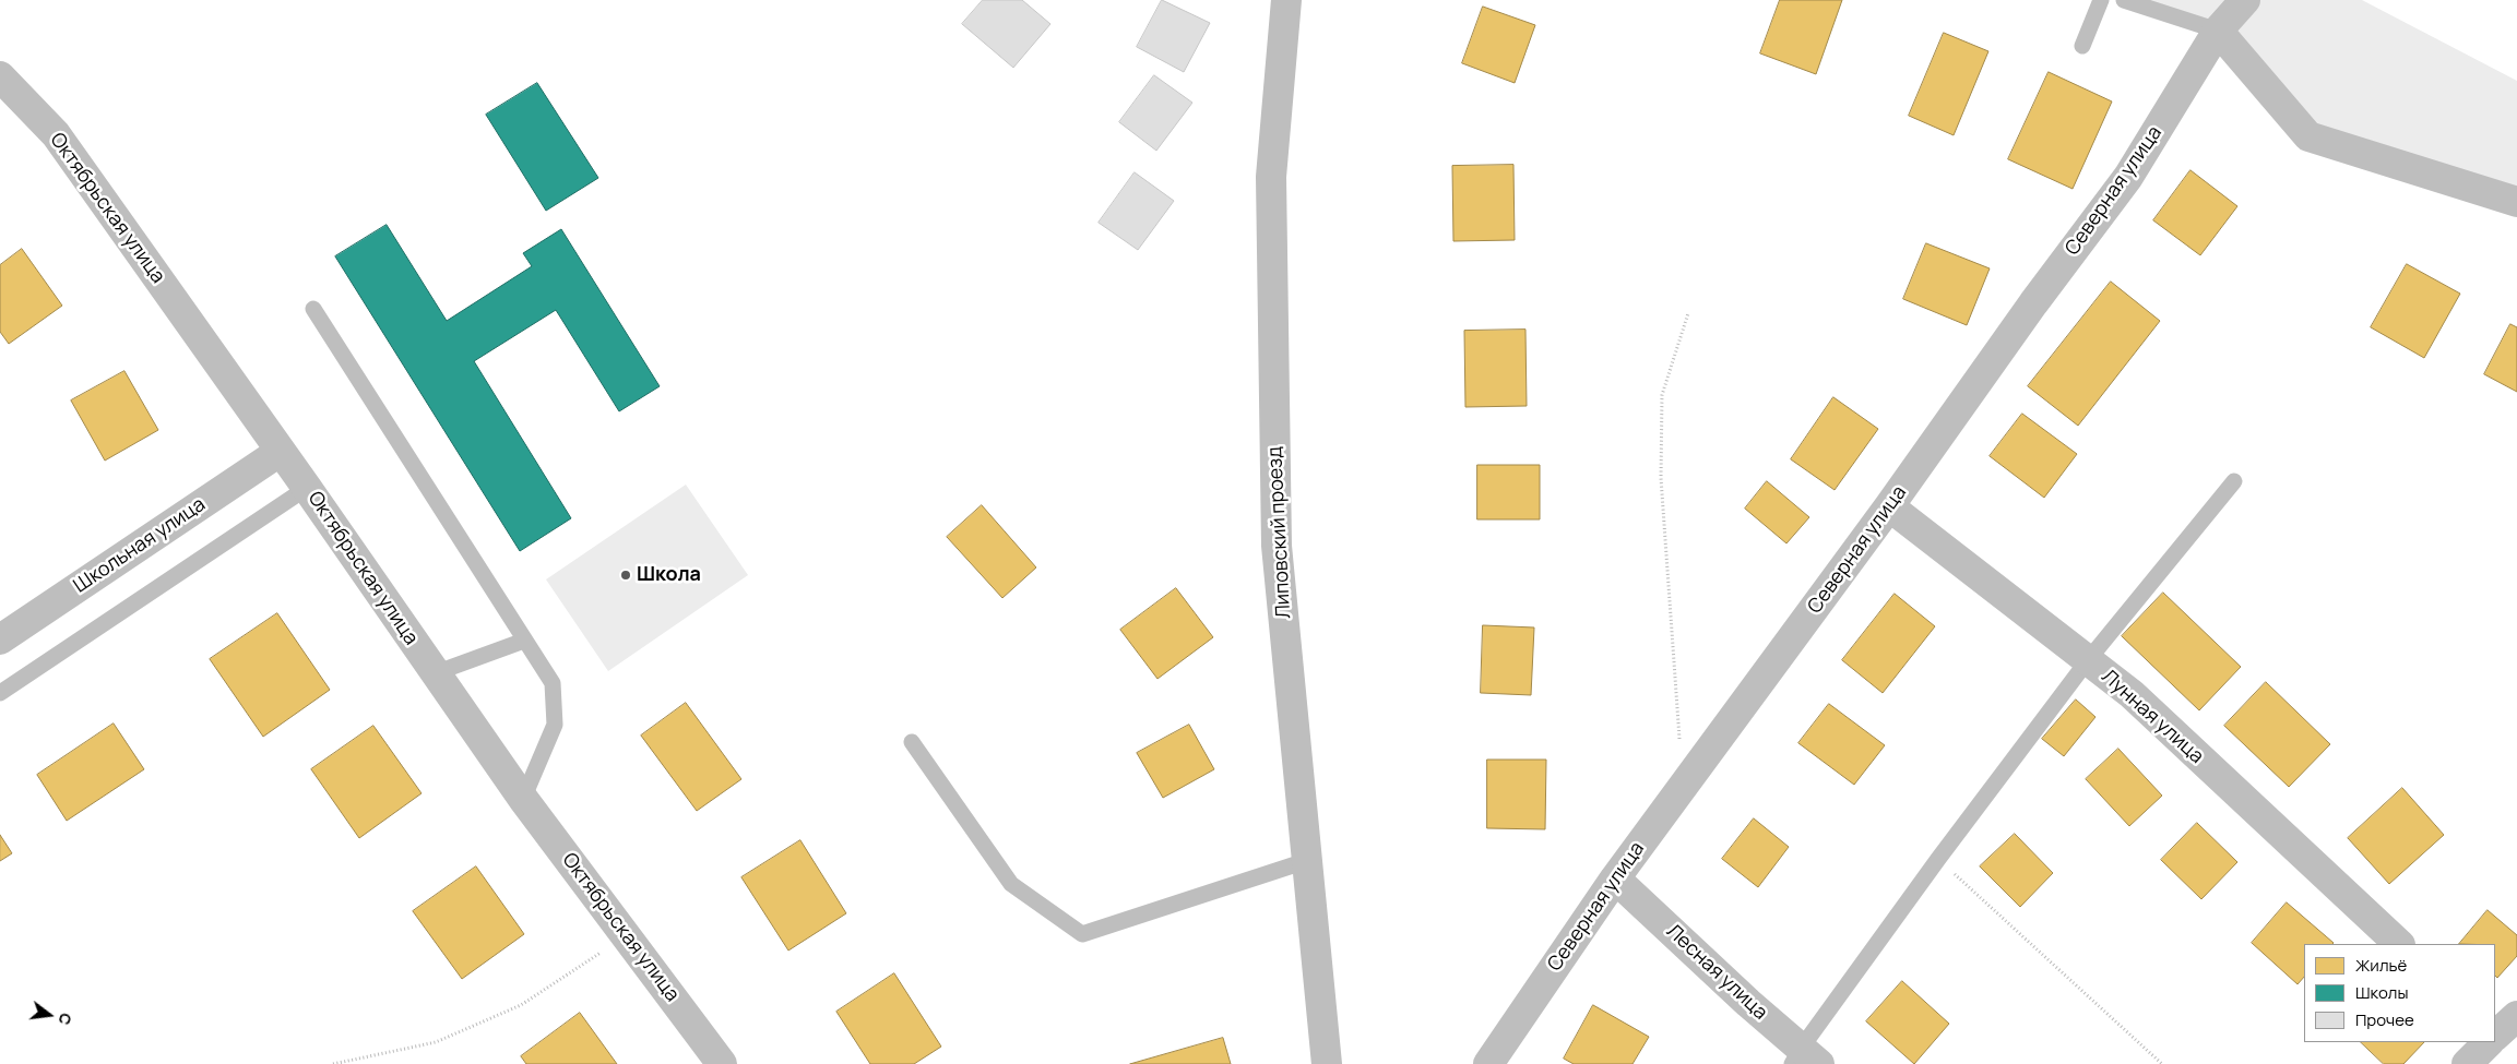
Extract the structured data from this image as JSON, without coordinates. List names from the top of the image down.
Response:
{
  "streets": {
    "street": [
      "Северная улица",
      "Октябрьская улица",
      "Липовский проезд",
      "Школьная улица",
      "Лунная улица",
      "Лесная улица"
    ]
  },
  "crossings": [
    ["Северная улица", "Лунная улица"],
    ["Северная улица", "Лесная улица"],
    ["Октябрьская улица", "Школьная улица"]
  ],
  "places": ["Школа"],
  "legend": ["Жильё", "Школы", "Прочее"],
  "north": "right"
}
